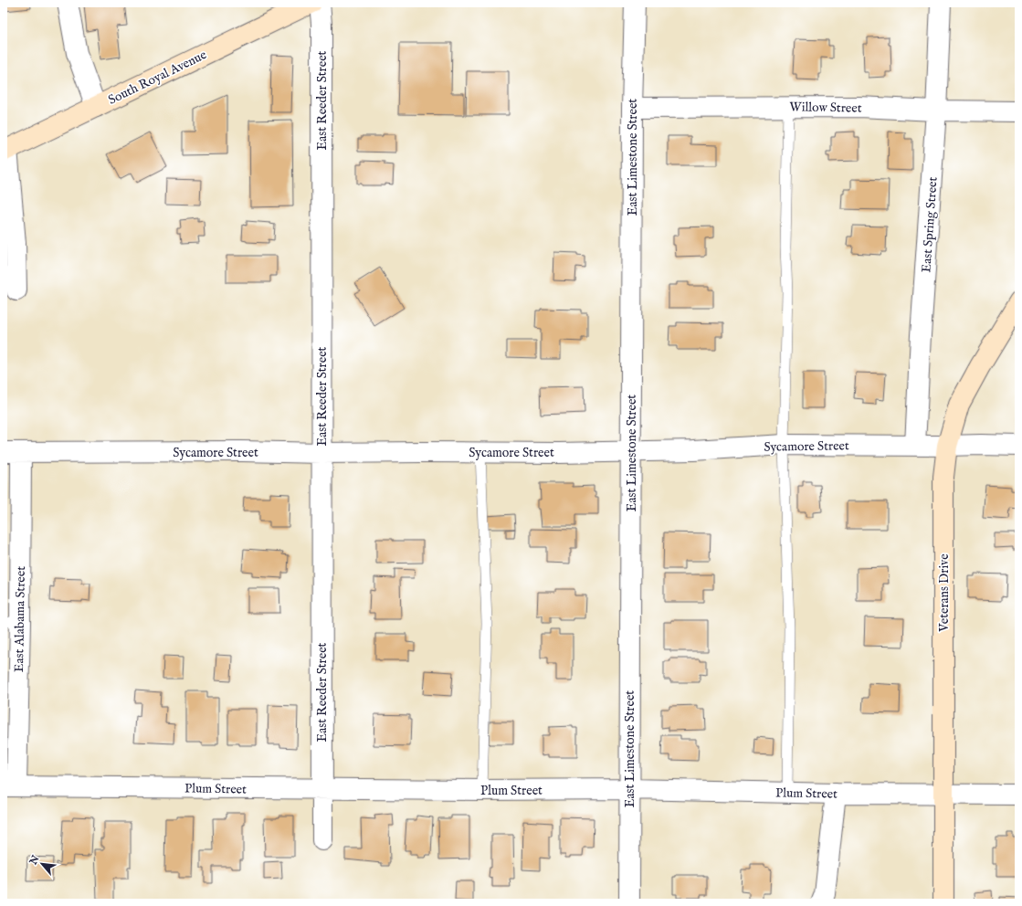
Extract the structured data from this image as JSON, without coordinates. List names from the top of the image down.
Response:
{
  "streets": {
    "main road": ["South Royal Avenue", "Veterans Drive"],
    "street": [
      "East Reeder Street",
      "Willow Street",
      "East Limestone Street",
      "East Spring Street",
      "Sycamore Street",
      "East Alabama Street",
      "Plum Street"
    ]
  },
  "crossings": [
    ["East Reeder Street", "Sycamore Street"],
    ["East Reeder Street", "Plum Street"],
    ["Willow Street", "East Limestone Street"],
    ["Willow Street", "East Spring Street"],
    ["East Limestone Street", "Sycamore Street"],
    ["East Limestone Street", "Plum Street"],
    ["East Spring Street", "Sycamore Street"],
    ["Sycamore Street", "Veterans Drive"],
    ["Sycamore Street", "East Alabama Street"],
    ["Veterans Drive", "Plum Street"],
    ["East Alabama Street", "Plum Street"]
  ],
  "north": "top left"
}
